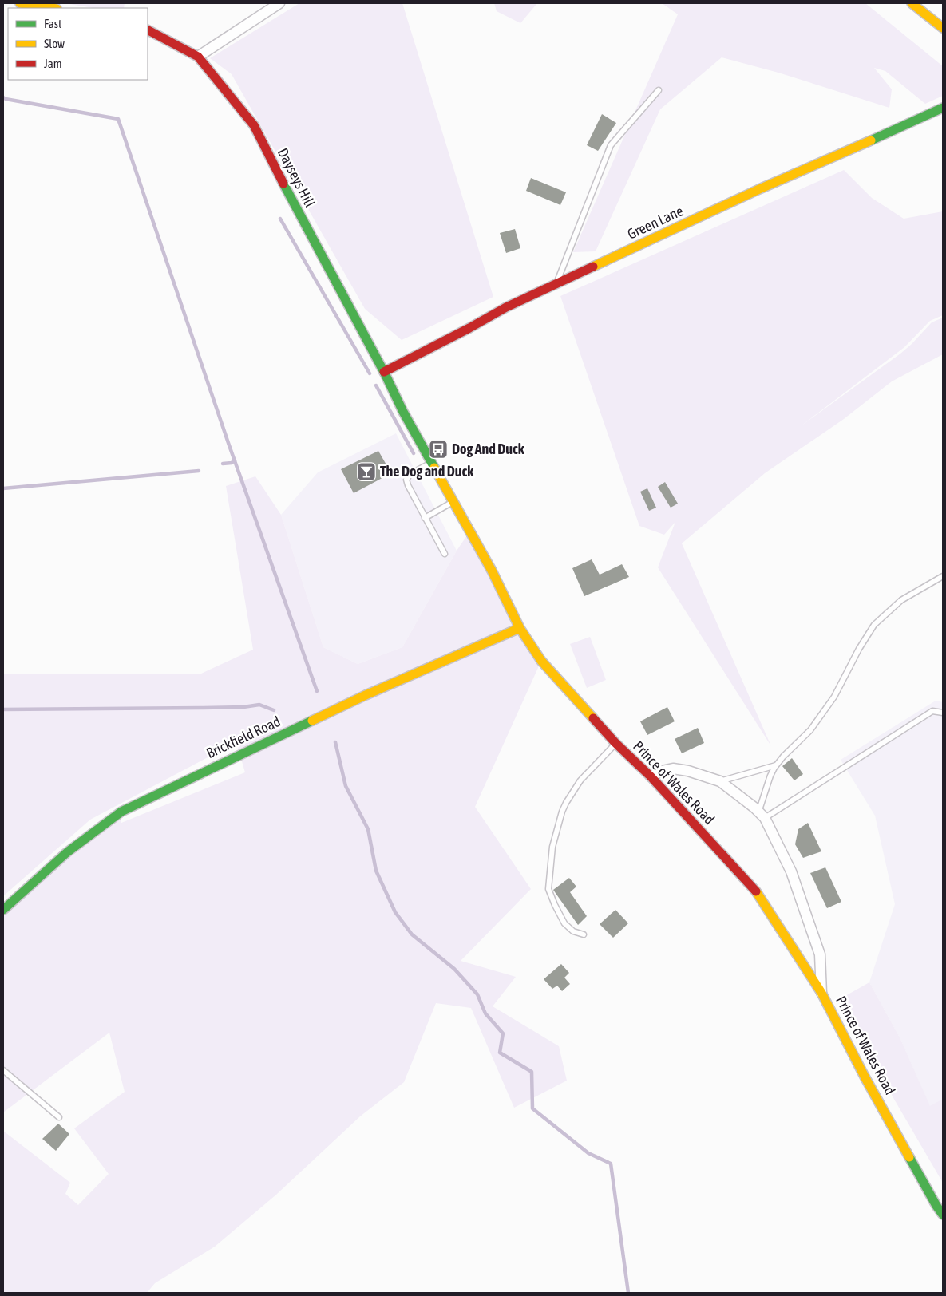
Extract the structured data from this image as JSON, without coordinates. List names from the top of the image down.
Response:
{
  "streets": {
    "main road": [
      "Dayseys Hill",
      "Green Lane",
      "Brickfield Road",
      "Prince of Wales Road"
    ]
  },
  "crossings": [
    ["Dayseys Hill", "Green Lane"],
    ["Dayseys Hill", "Prince of Wales Road"],
    ["Green Lane", "Prince of Wales Road"],
    ["Brickfield Road", "Prince of Wales Road"]
  ],
  "places": {
    "bus stop": ["Dog And Duck"],
    "bar": ["The Dog and Duck"]
  },
  "legend": ["Fast", "Slow", "Jam"]
}
